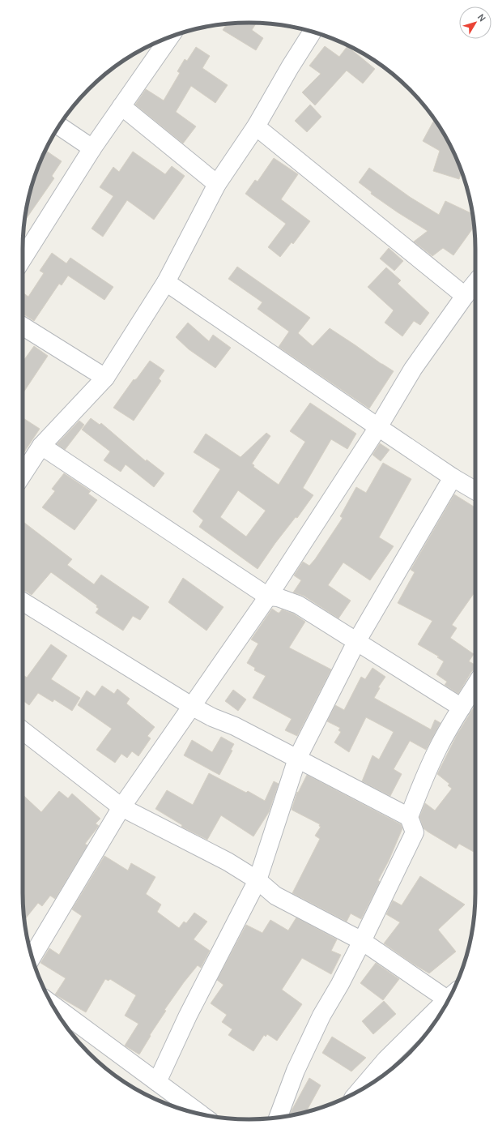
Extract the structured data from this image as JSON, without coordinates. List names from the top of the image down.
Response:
{
  "north": "top right"
}
